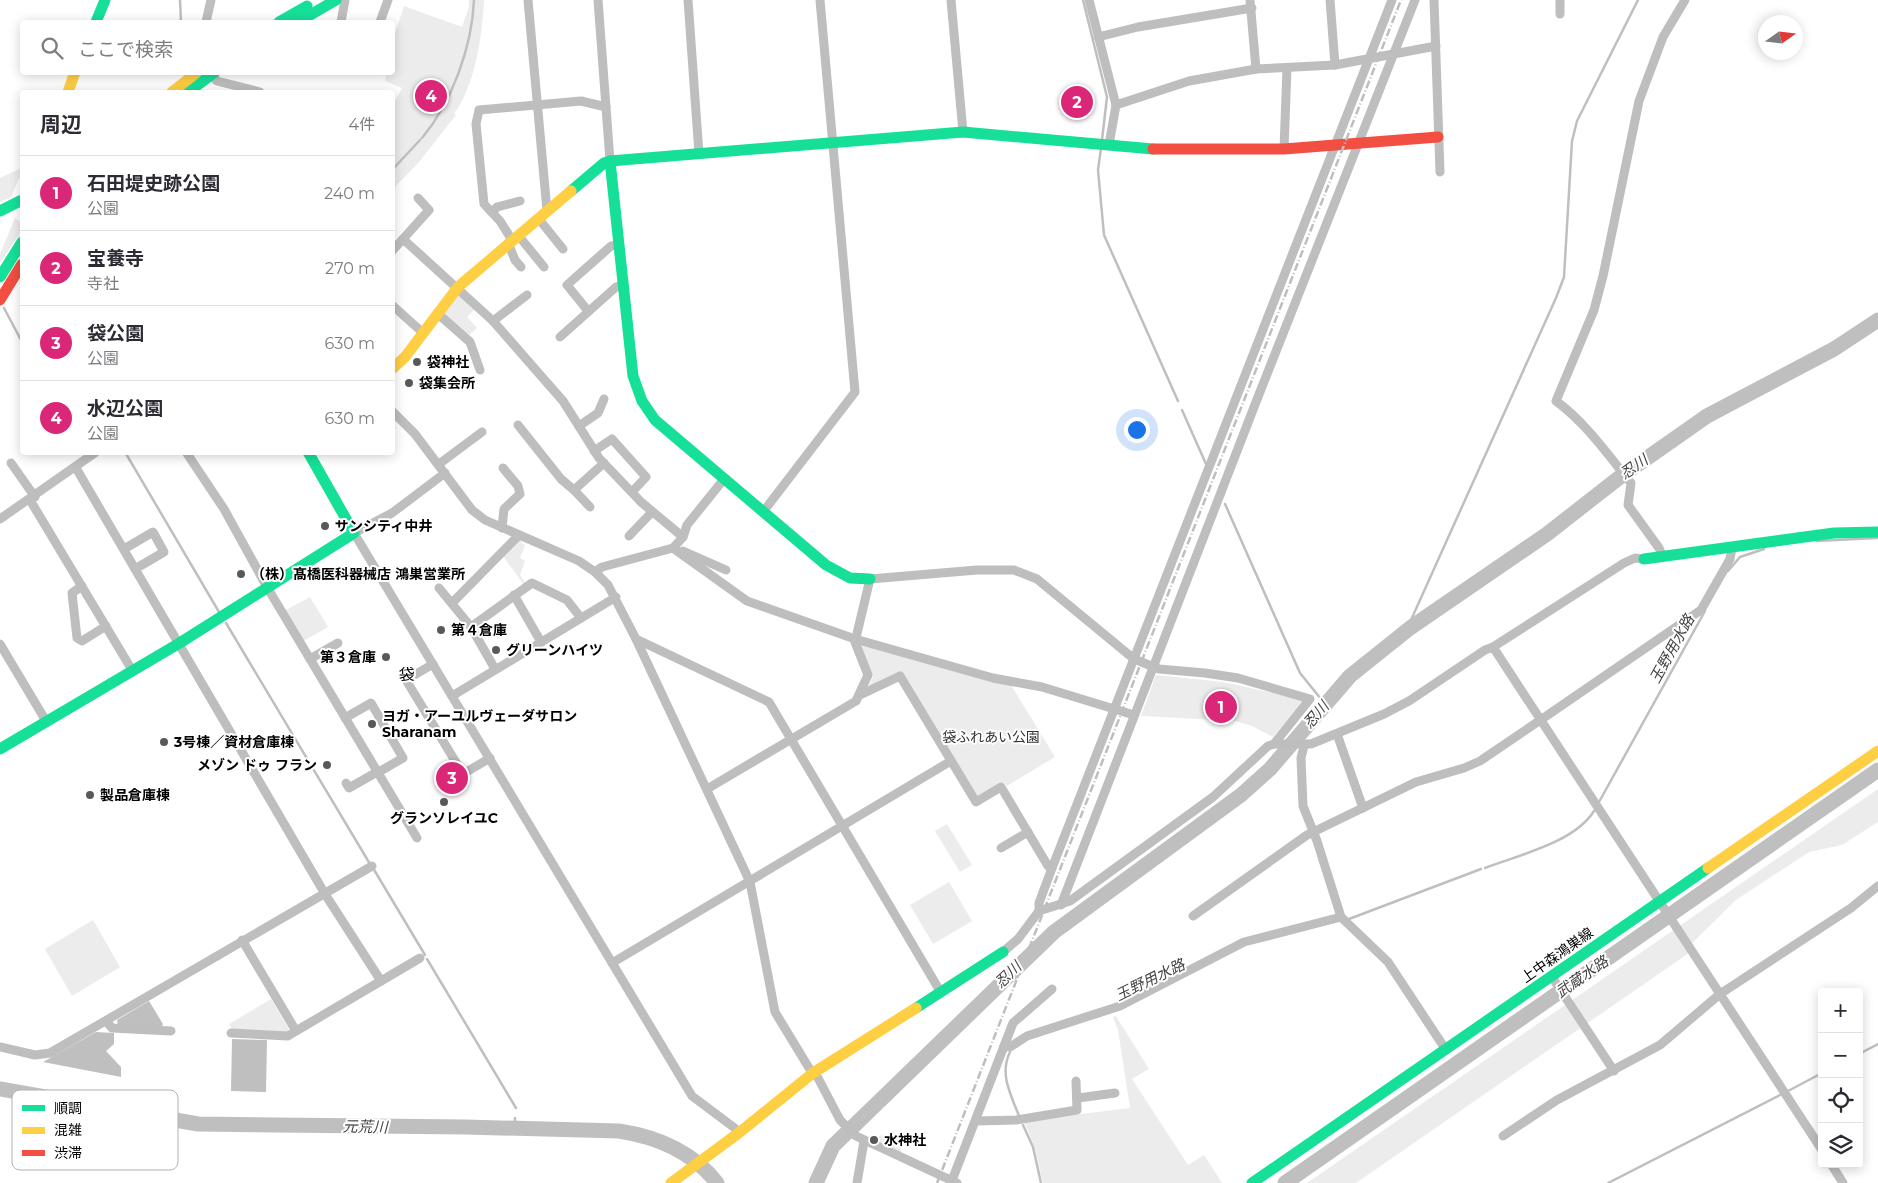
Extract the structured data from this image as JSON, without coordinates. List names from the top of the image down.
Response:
{
  "streets": {
    "main road": ["上中森鴻巣線"]
  },
  "districts": ["袋"],
  "water": [
    "忍川",
    "玉野用水路",
    "武蔵水路",
    "元荒川"
  ],
  "parks": ["袋ふれあい公園"],
  "places": [
    "袋神社",
    "袋集会所",
    "サンシティ中井",
    "（株）髙橋医科器械店 鴻巣営業所",
    "第４倉庫",
    "グリーンハイツ",
    "第３倉庫",
    "ヨガ・アーユルヴェーダサロン Sharanam",
    "3号棟／資材倉庫棟",
    "メゾン ドゥ フラン",
    "製品倉庫棟",
    "グランソレイユC",
    "水神社"
  ],
  "legend": ["順調", "混雑", "渋滞"],
  "north": "right",
  "page": {
    "search": "ここで検索",
    "pins": [
      "4",
      "2",
      "1",
      "3"
    ],
    "heading": ["周辺", "4件"],
    "list": [
      {
        "mark": "1",
        "name": "石田堤史跡公園",
        "note": "公園",
        "value": "240 m"
      },
      {
        "mark": "2",
        "name": "宝養寺",
        "note": "寺社",
        "value": "270 m"
      },
      {
        "mark": "3",
        "name": "袋公園",
        "note": "公園",
        "value": "630 m"
      },
      {
        "mark": "4",
        "name": "水辺公園",
        "note": "公園",
        "value": "630 m"
      }
    ],
    "map_buttons": ["+", "−"]
  }
}
